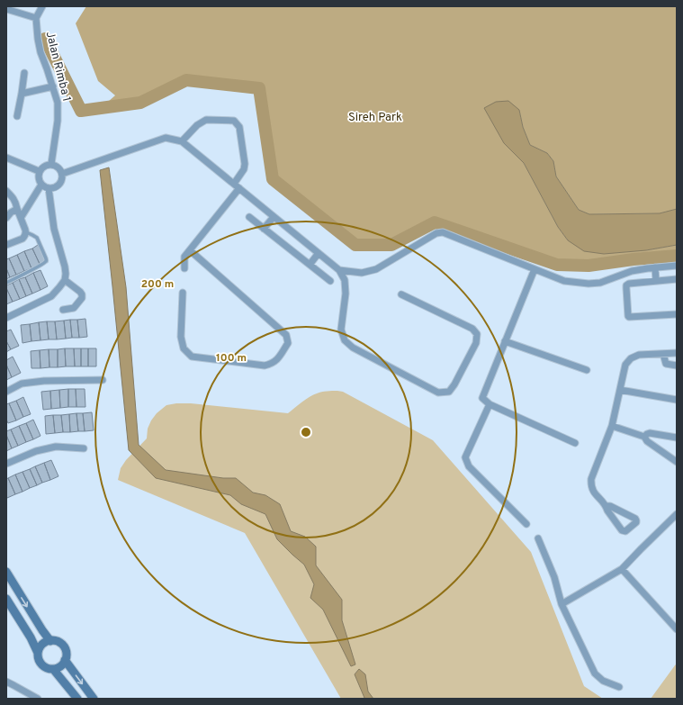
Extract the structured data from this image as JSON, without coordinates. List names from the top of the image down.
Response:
{
  "streets": {
    "street": ["Jalan Rimba 1"]
  },
  "parks": ["Sireh Park"],
  "rings": ["200 m", "100 m"]
}
